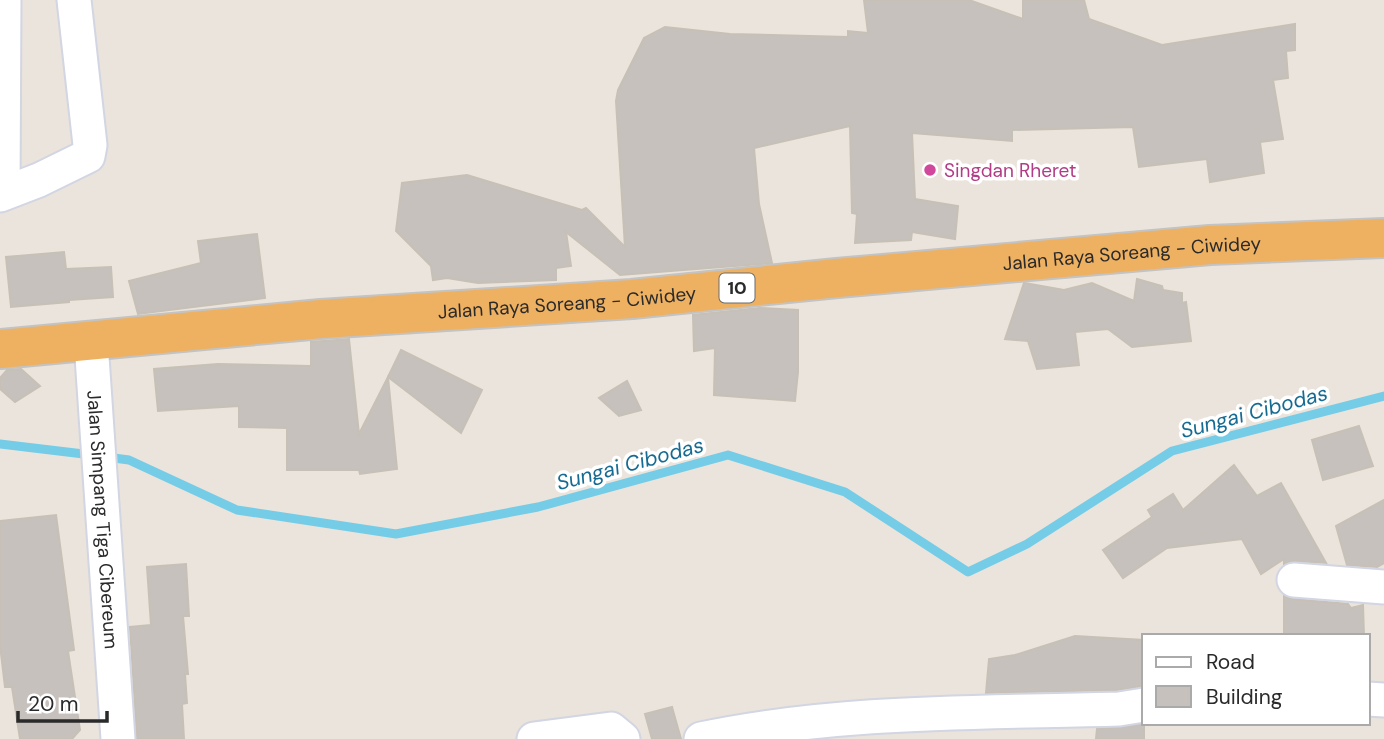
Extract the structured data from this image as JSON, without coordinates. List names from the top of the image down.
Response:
{
  "streets": {
    "highway": ["Jalan Raya Soreang - Ciwidey", "10"],
    "street": ["Jalan Simpang Tiga Cibereum"]
  },
  "crossings": [
    ["Jalan Raya Soreang - Ciwidey", "Jalan Simpang Tiga Cibereum"]
  ],
  "water": ["Sungai Cibodas"],
  "places": ["Singdan Rheret"],
  "legend": ["Road", "Building"],
  "scale_bar": "20 m"
}
